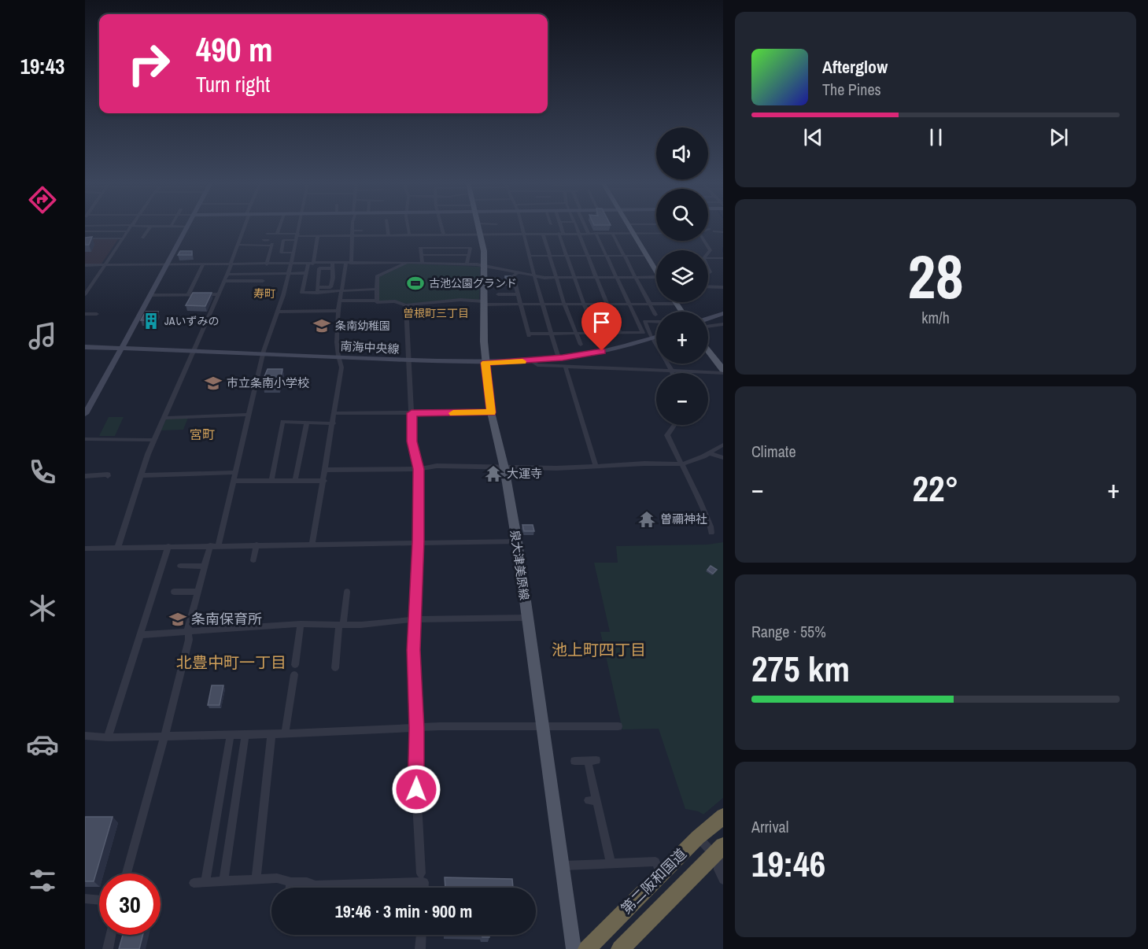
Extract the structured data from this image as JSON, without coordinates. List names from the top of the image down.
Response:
{
  "streets": {
    "highway": ["第二阪和国道"],
    "main road": ["泉大津美原線"],
    "street": ["南海中央線"]
  },
  "crossings": [
    ["南海中央線", "泉大津美原線"]
  ],
  "districts": [
    "寿町",
    "曽根町三丁目",
    "宮町",
    "池上町四丁目",
    "北豊中町一丁目"
  ],
  "places": {
    "sports": ["古池公園グランド"],
    "building": ["JAいずみの"],
    "school or university": ["条南幼稚園", "市立条南小学校", "条南保育所"],
    "temple": ["大運寺", "曽禰神社"]
  },
  "page": {
    "tabs": "19:43",
    "turn": ["490 m", "Turn right"],
    "song": ["Afterglow", "The Pines"],
    "map_buttons": ["+", "−"],
    "tile": [
      ["28", "km/h"],
      "Climate",
      ["Range · 55%", "275 km"],
      ["Arrival", "19:46"]
    ],
    "heat": ["−", "22°", "+"],
    "limit": "30",
    "trip": "19:46 · 3 min · 900 m"
  }
}
